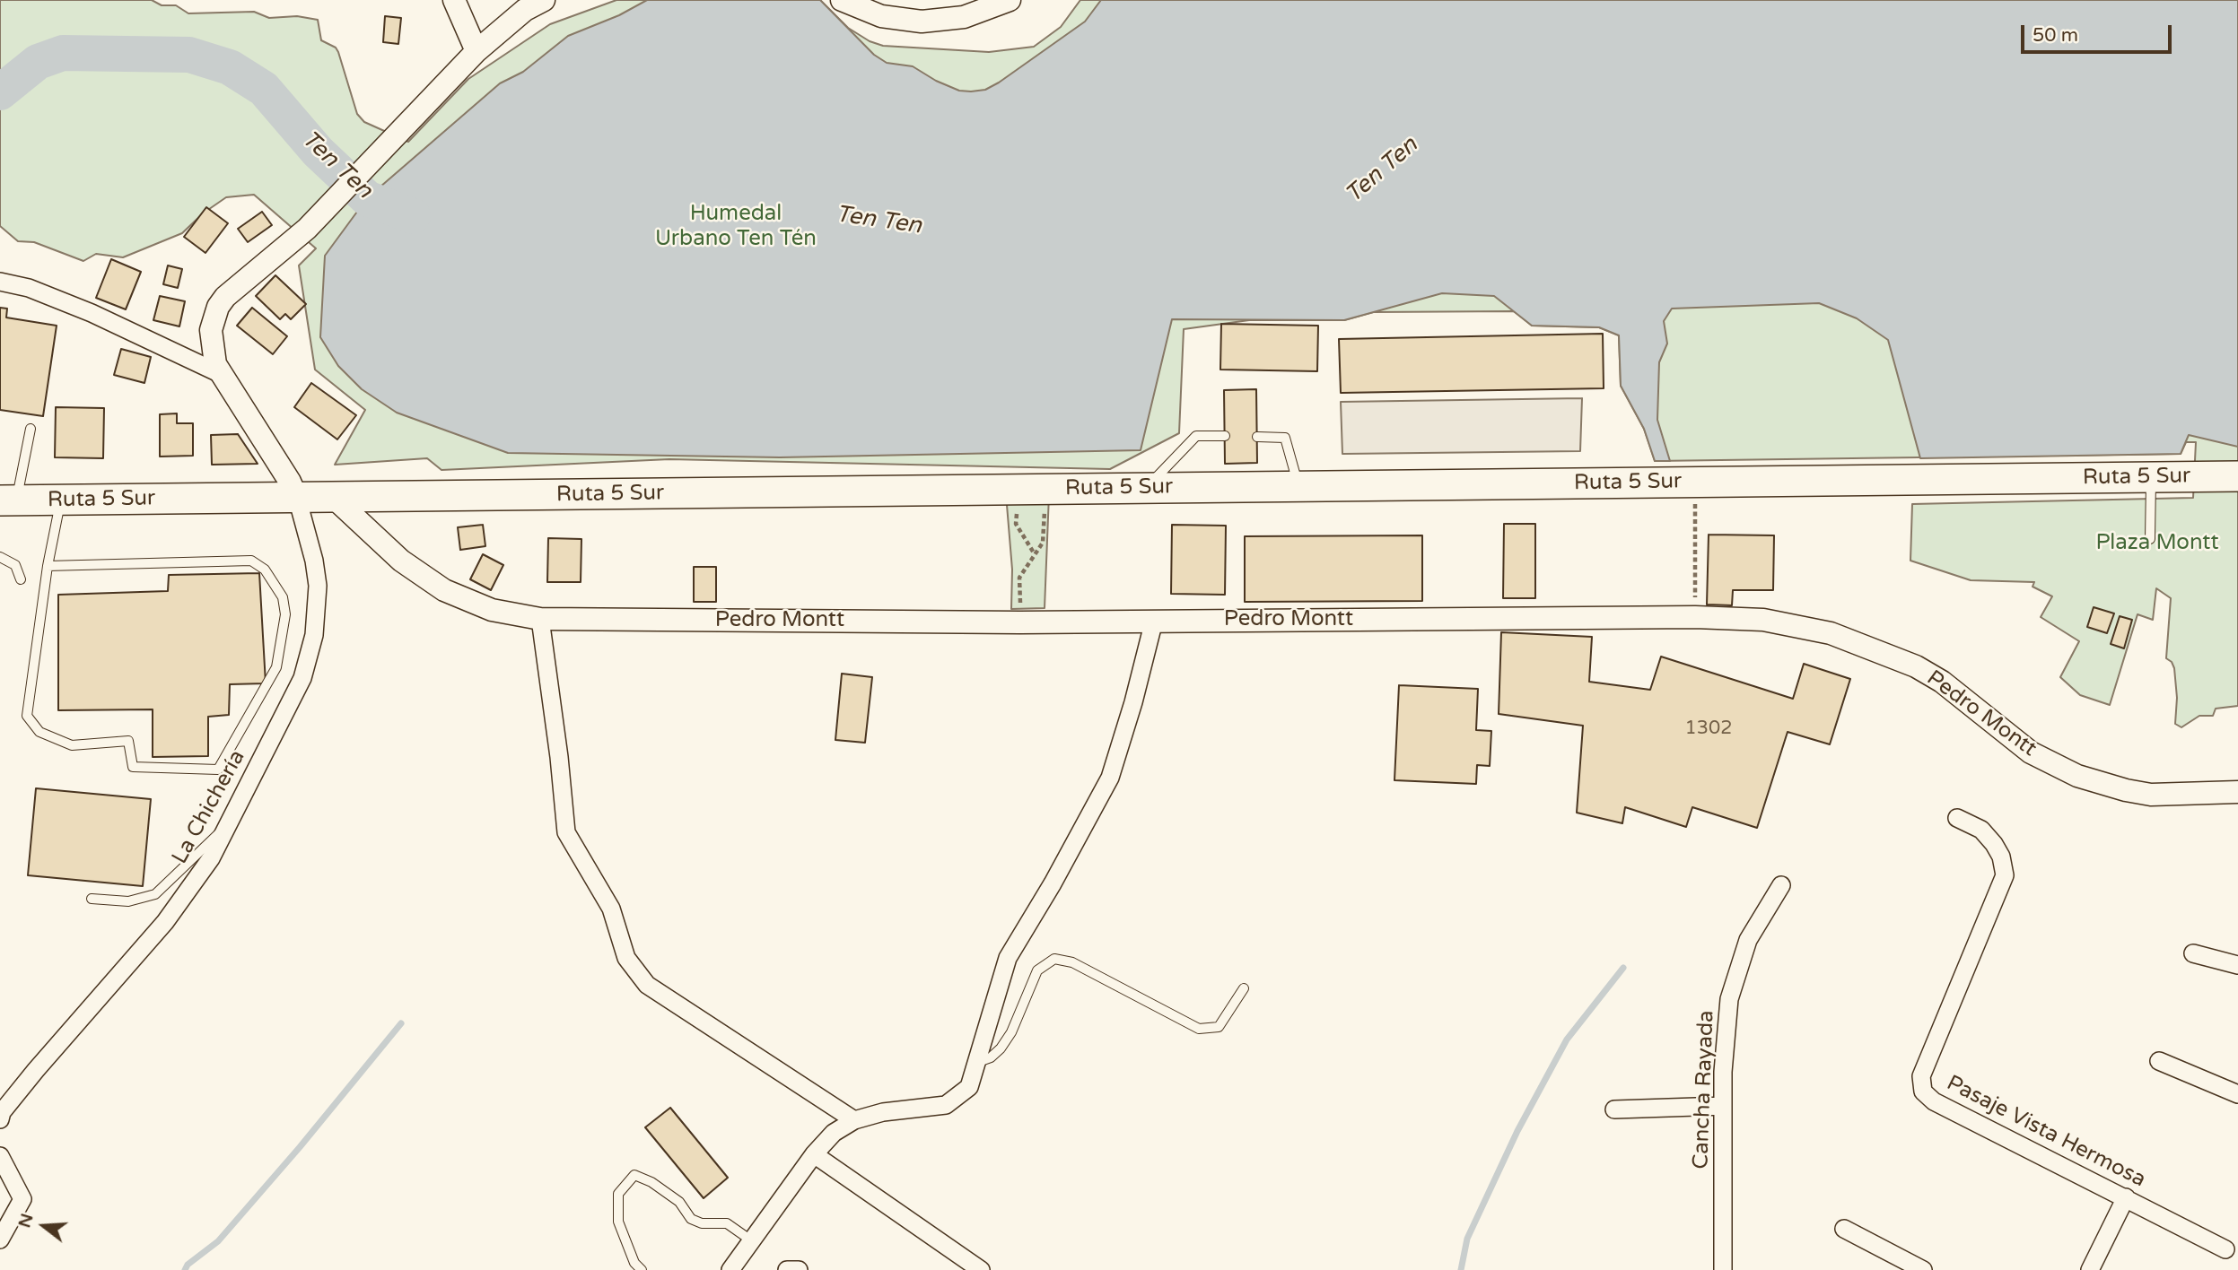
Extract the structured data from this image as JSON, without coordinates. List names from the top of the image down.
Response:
{
  "streets": {
    "highway": ["Ruta 5 Sur"],
    "street": [
      "Pedro Montt",
      "La Chichería",
      "Cancha Rayada",
      "Pasaje Vista Hermosa"
    ]
  },
  "crossings": [
    ["Ruta 5 Sur", "Pedro Montt"],
    ["Ruta 5 Sur", "La Chichería"]
  ],
  "water": ["Ten Ten"],
  "parks": ["Humedal Urbano Ten Tén", "Plaza Montt"],
  "house_numbers": ["1302"],
  "scale_bar": "50 m",
  "north": "left"
}
